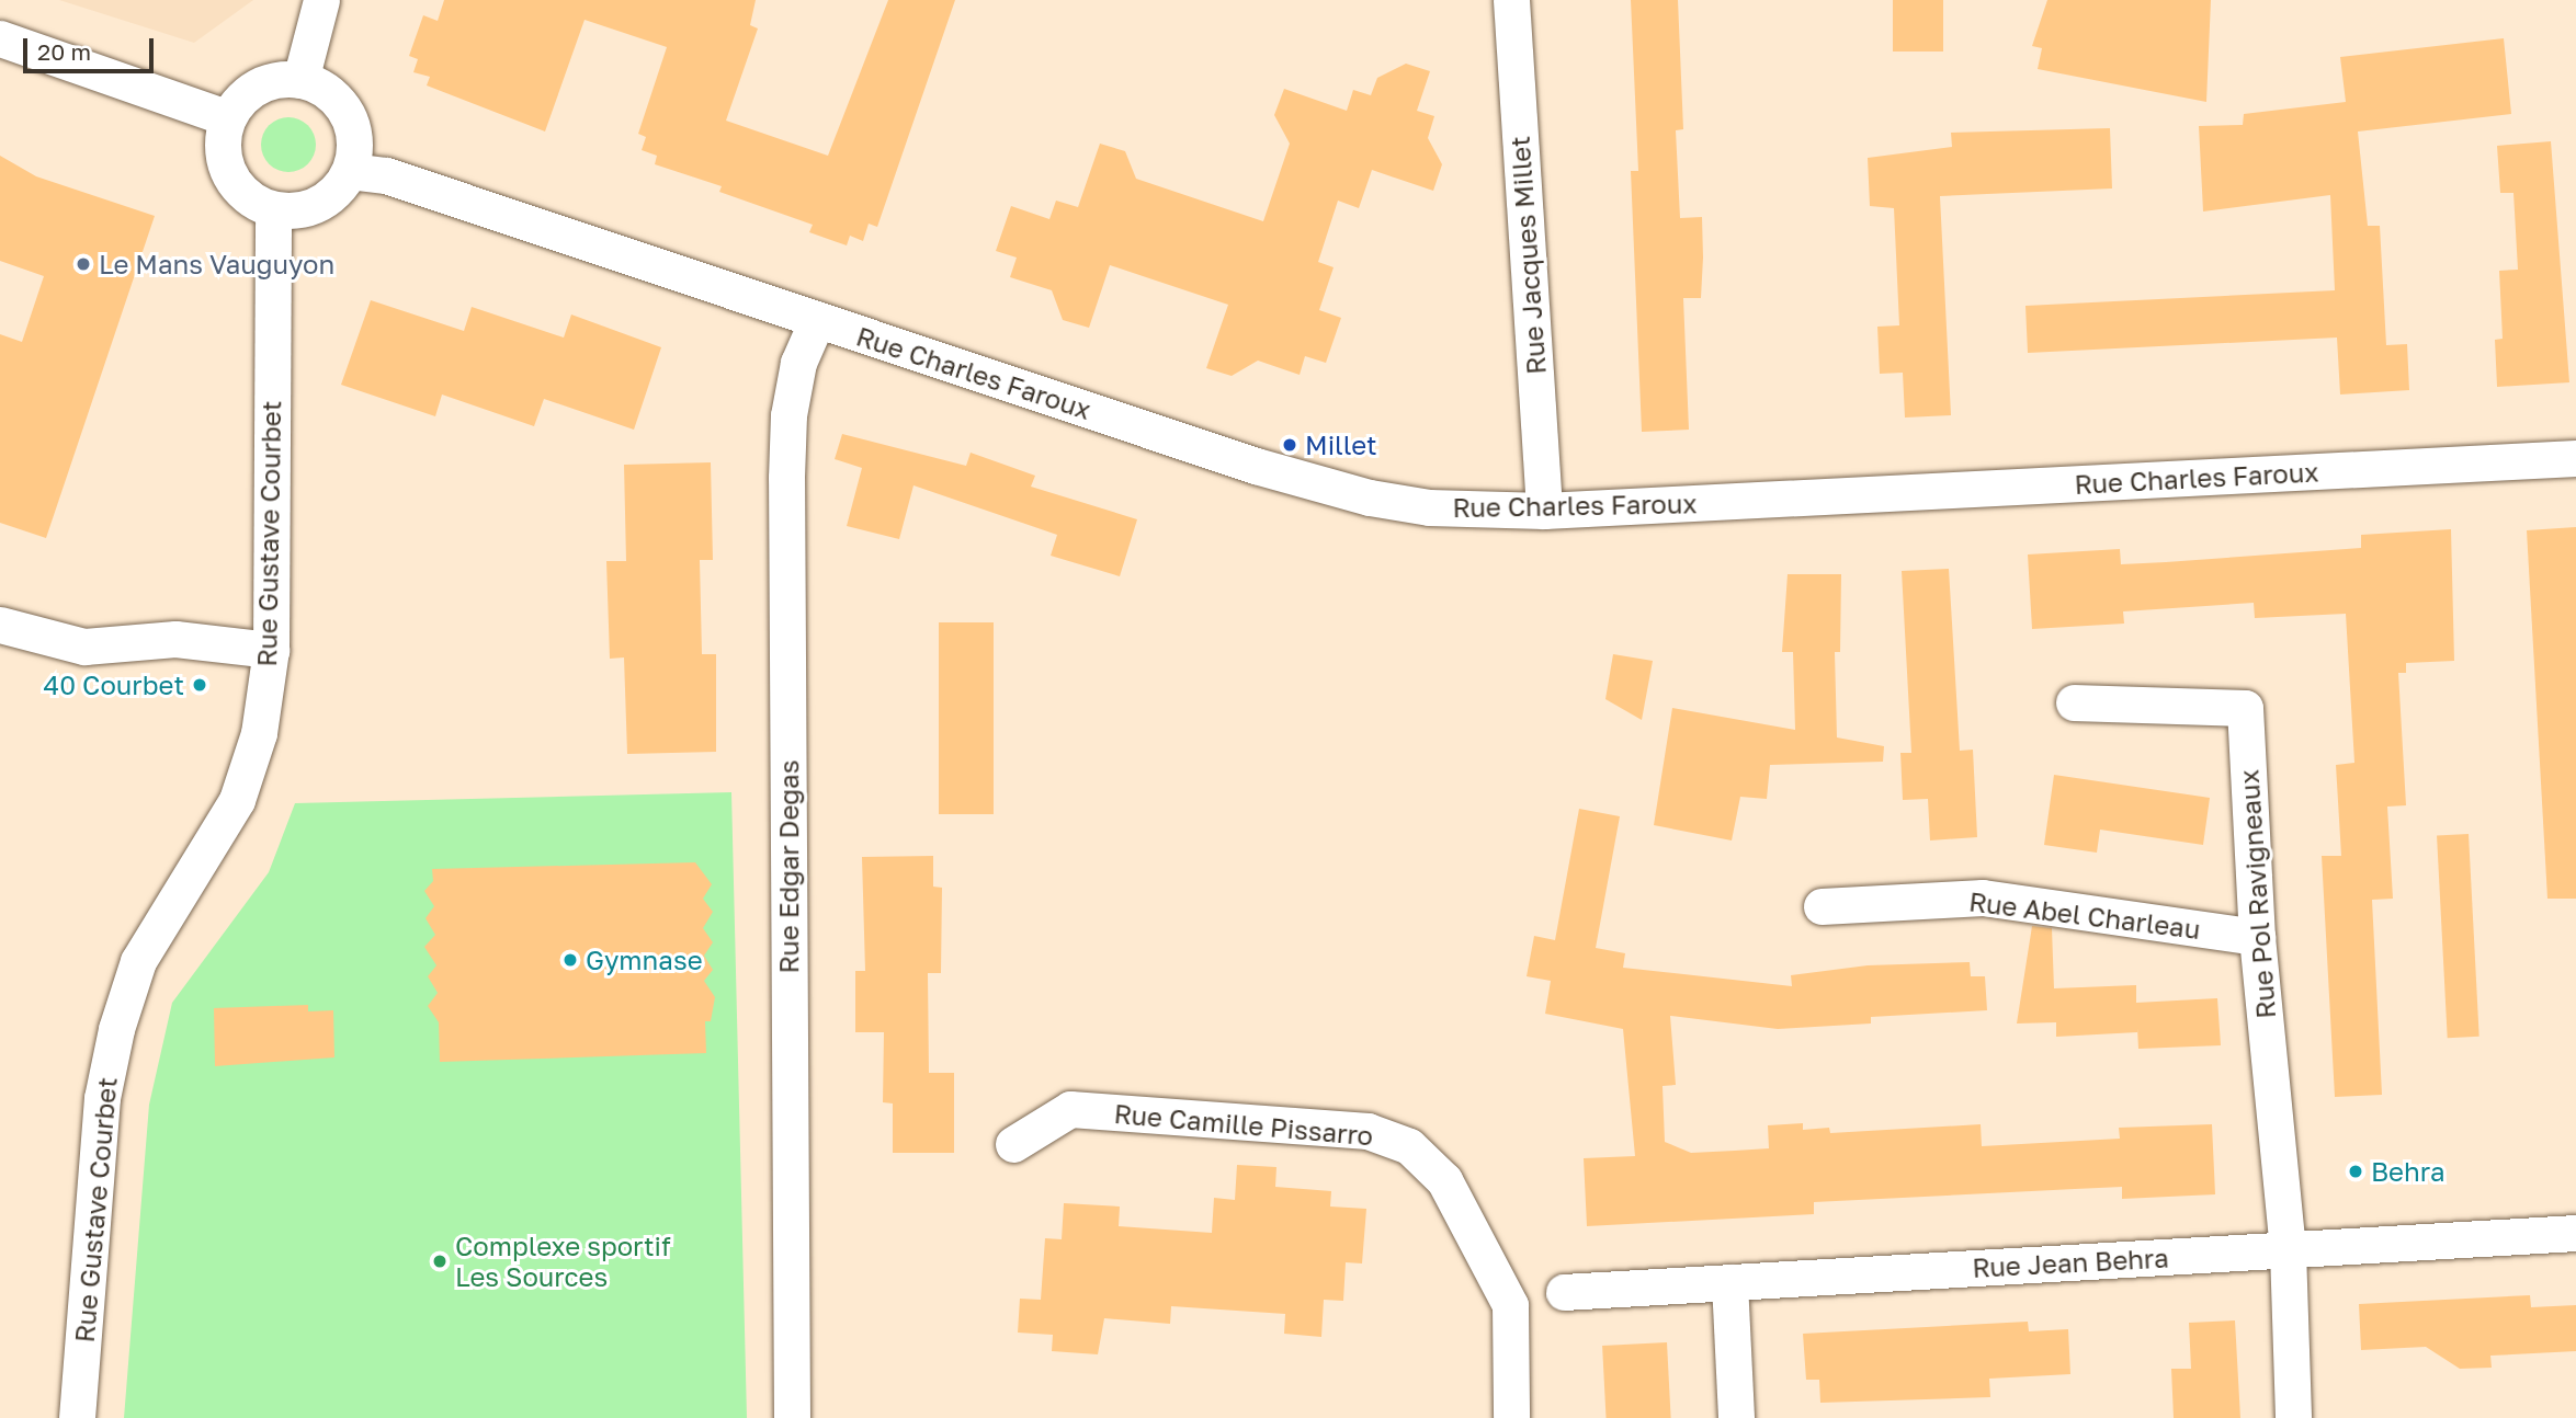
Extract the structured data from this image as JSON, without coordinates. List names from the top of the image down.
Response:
{
  "streets": {
    "street": [
      "Rue Jacques Millet",
      "Rue Charles Faroux",
      "Rue Gustave Courbet",
      "Rue Edgar Degas",
      "Rue Pol Ravigneaux",
      "Rue Abel Charleau",
      "Rue Camille Pissarro",
      "Rue Jean Behra"
    ]
  },
  "crossings": [
    ["Rue Jacques Millet", "Rue Charles Faroux"],
    ["Rue Charles Faroux", "Rue Gustave Courbet"],
    ["Rue Charles Faroux", "Rue Edgar Degas"],
    ["Rue Pol Ravigneaux", "Rue Abel Charleau"],
    ["Rue Pol Ravigneaux", "Rue Jean Behra"]
  ],
  "places": [
    "Le Mans Vauguyon",
    "Millet",
    "40 Courbet",
    "Gymnase",
    "Behra",
    "Complexe sportif Les Sources"
  ],
  "scale_bar": "20 m"
}
